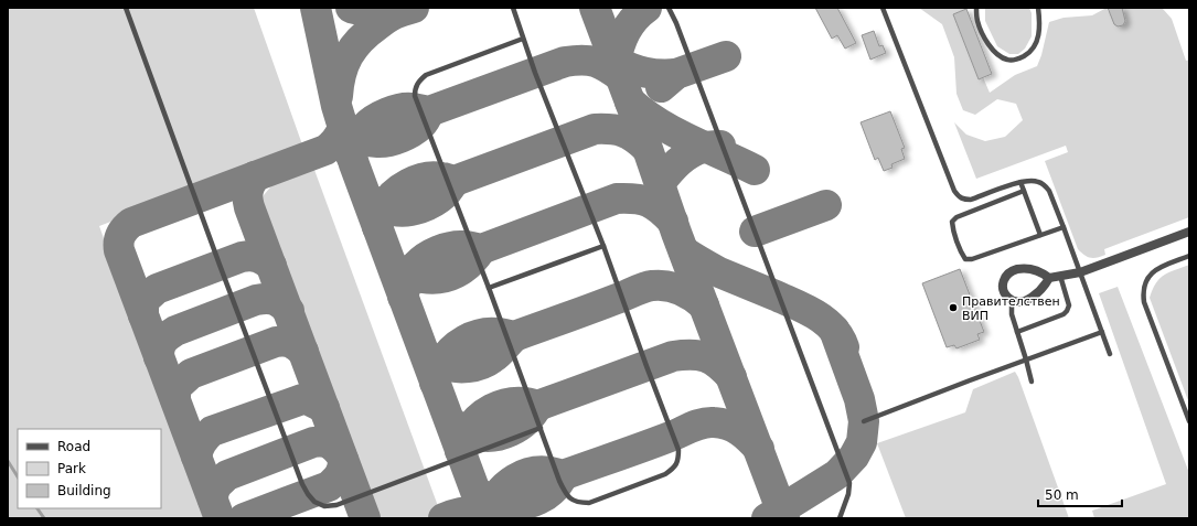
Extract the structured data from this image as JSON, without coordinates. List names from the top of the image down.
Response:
{
  "places": ["Правителствен ВИП"],
  "legend": ["Road", "Park", "Building"],
  "scale_bar": "50 m"
}
